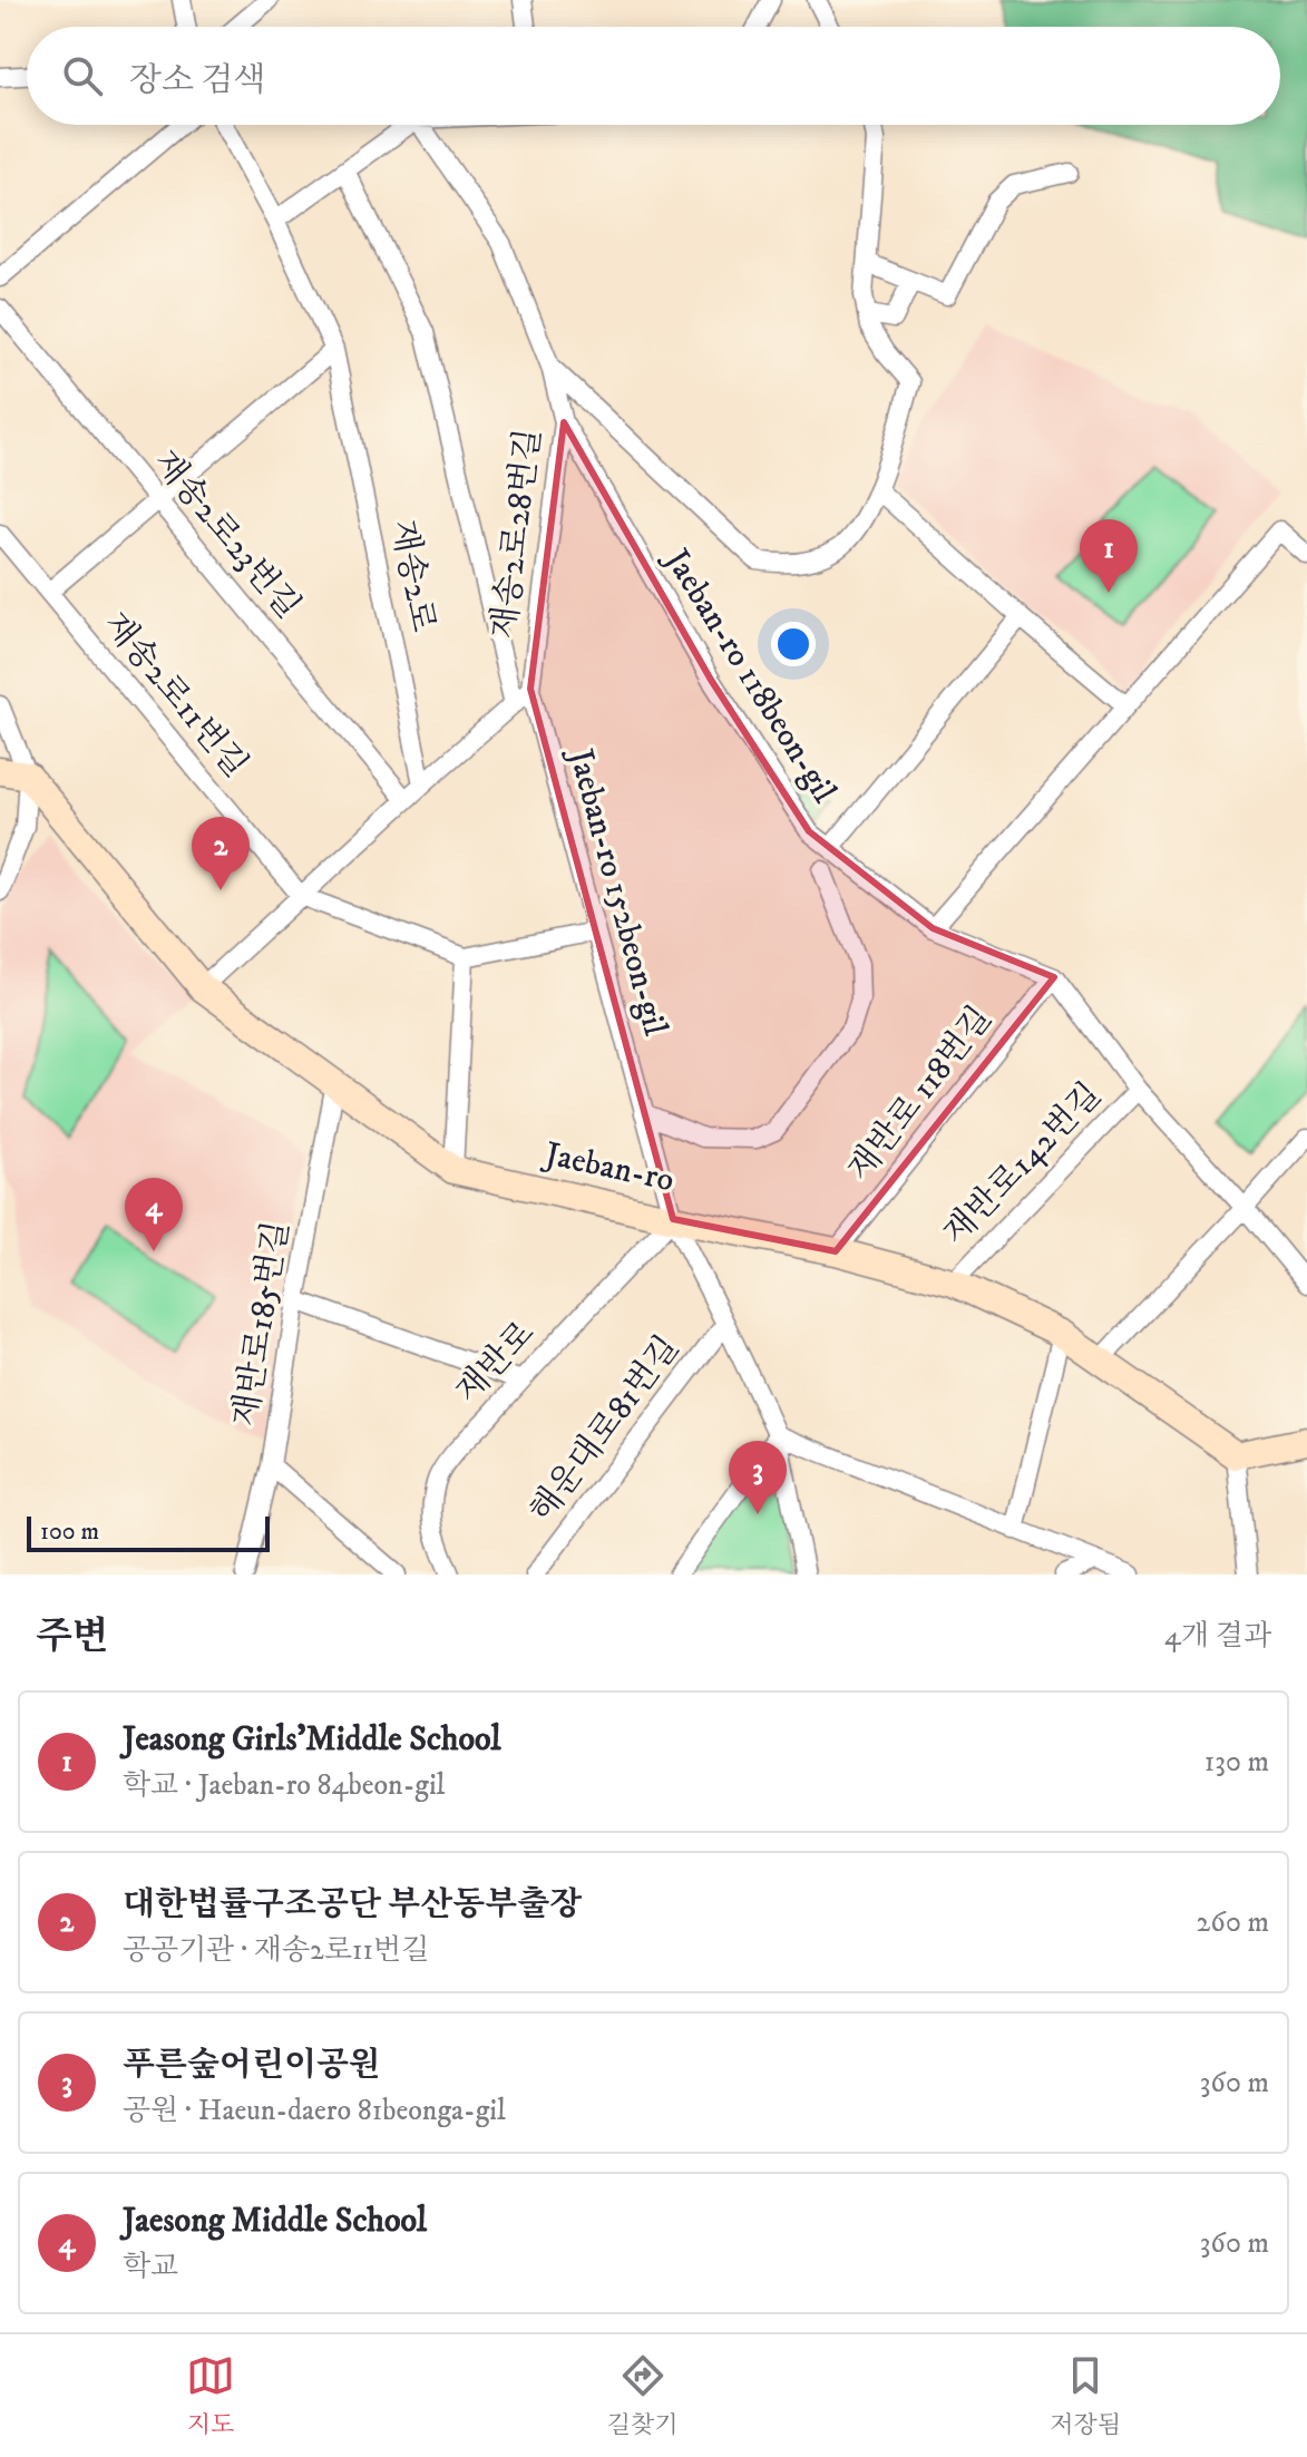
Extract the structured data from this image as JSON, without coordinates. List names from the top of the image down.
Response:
{
  "streets": {
    "main road": ["Jaeban-ro"],
    "street": [
      "재송2로28번길",
      "재송2로23번길",
      "재송2로",
      "Jaeban-ro 118beon-gil",
      "재송2로11번길",
      "Jaeban-ro 152beon-gil",
      "재반로 118번길",
      "재반로142번길",
      "재반로185번길",
      "재반로",
      "해운대로81번길"
    ]
  },
  "crossings": [
    ["재송2로28번길", "재송2로"],
    ["재송2로28번길", "Jaeban-ro 118beon-gil"],
    ["재송2로28번길", "Jaeban-ro 152beon-gil"],
    ["Jaeban-ro 118beon-gil", "재반로 118번길"],
    ["Jaeban-ro 152beon-gil", "Jaeban-ro"],
    ["Jaeban-ro 152beon-gil", "재반로"],
    ["Jaeban-ro 152beon-gil", "해운대로81번길"],
    ["재반로 118번길", "Jaeban-ro"],
    ["재반로142번길", "Jaeban-ro"],
    ["Jaeban-ro", "재반로185번길"],
    ["Jaeban-ro", "재반로"]
  ],
  "scale_bar": "100 m",
  "page": {
    "search": "장소 검색",
    "pins": [
      "1",
      "2",
      "4",
      "3"
    ],
    "scale": "100 m",
    "heading": ["주변", "4개 결과"],
    "list": [
      {
        "mark": "1",
        "name": "Jeasong Girls'Middle School",
        "note": "학교 · Jaeban-ro 84beon-gil",
        "value": "130 m"
      },
      {
        "mark": "2",
        "name": "대한법률구조공단 부산동부출장",
        "note": "공공기관 · 재송2로11번길",
        "value": "260 m"
      },
      {
        "mark": "3",
        "name": "푸른숲어린이공원",
        "note": "공원 · Haeun-daero 81beonga-gil",
        "value": "360 m"
      },
      {
        "mark": "4",
        "name": "Jaesong Middle School",
        "note": "학교",
        "value": "360 m"
      }
    ],
    "nav": ["지도", "길찾기", "저장됨"]
  }
}
